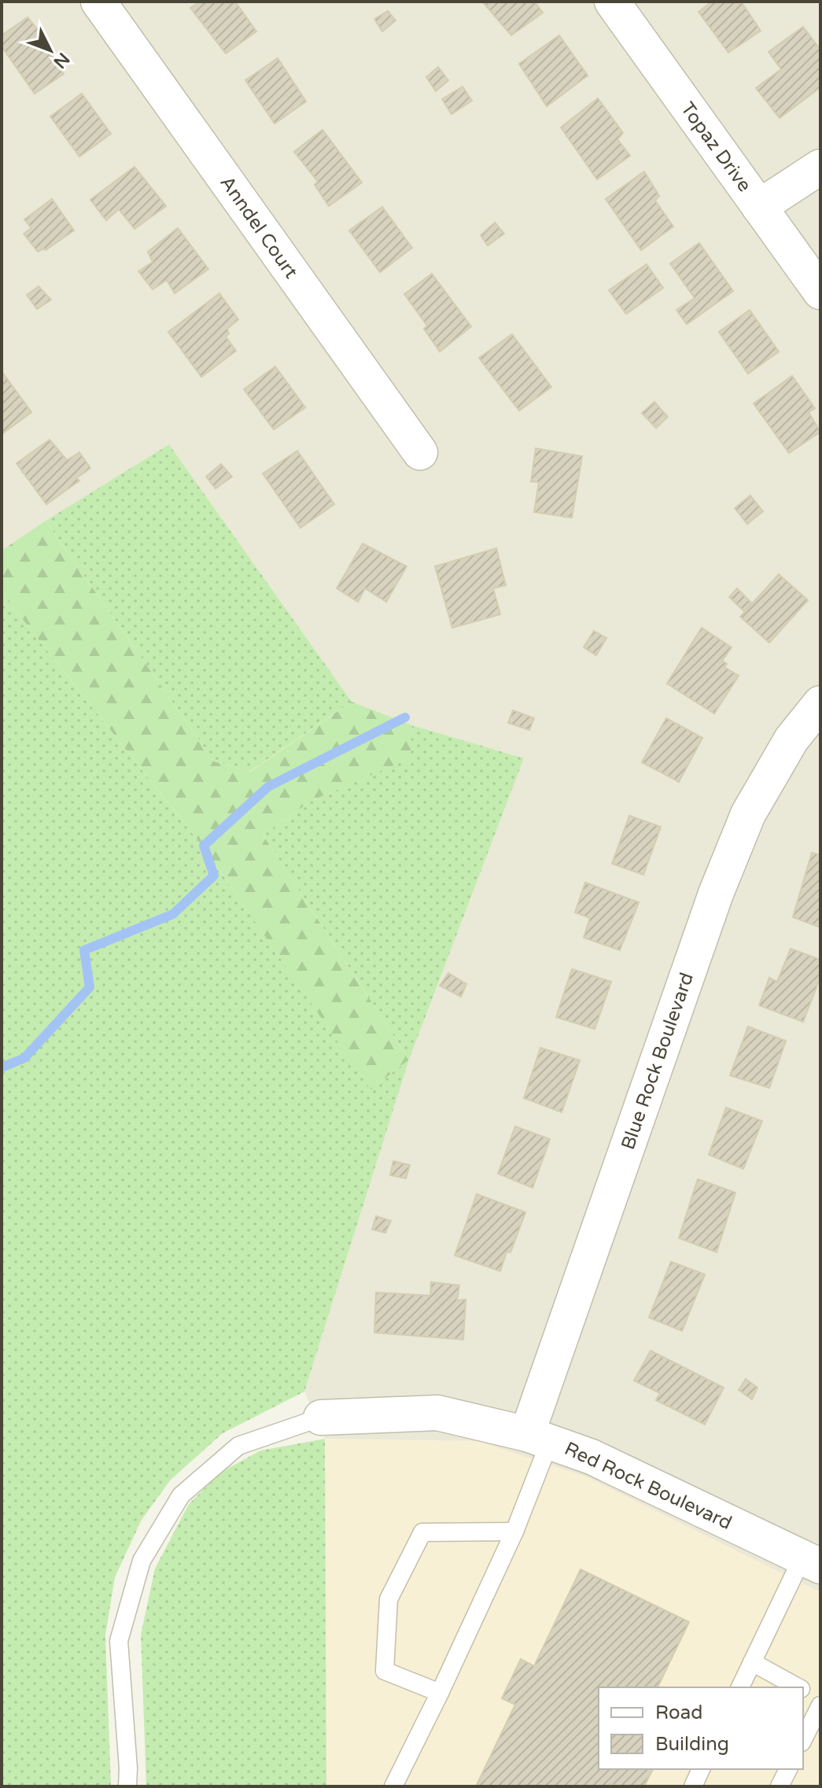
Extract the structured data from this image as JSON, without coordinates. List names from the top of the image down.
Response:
{
  "streets": {
    "street": [
      "Topaz Drive",
      "Anndel Court",
      "Blue Rock Boulevard",
      "Red Rock Boulevard"
    ]
  },
  "crossings": [
    ["Blue Rock Boulevard", "Red Rock Boulevard"]
  ],
  "legend": ["Road", "Building"],
  "north": "bottom right"
}
